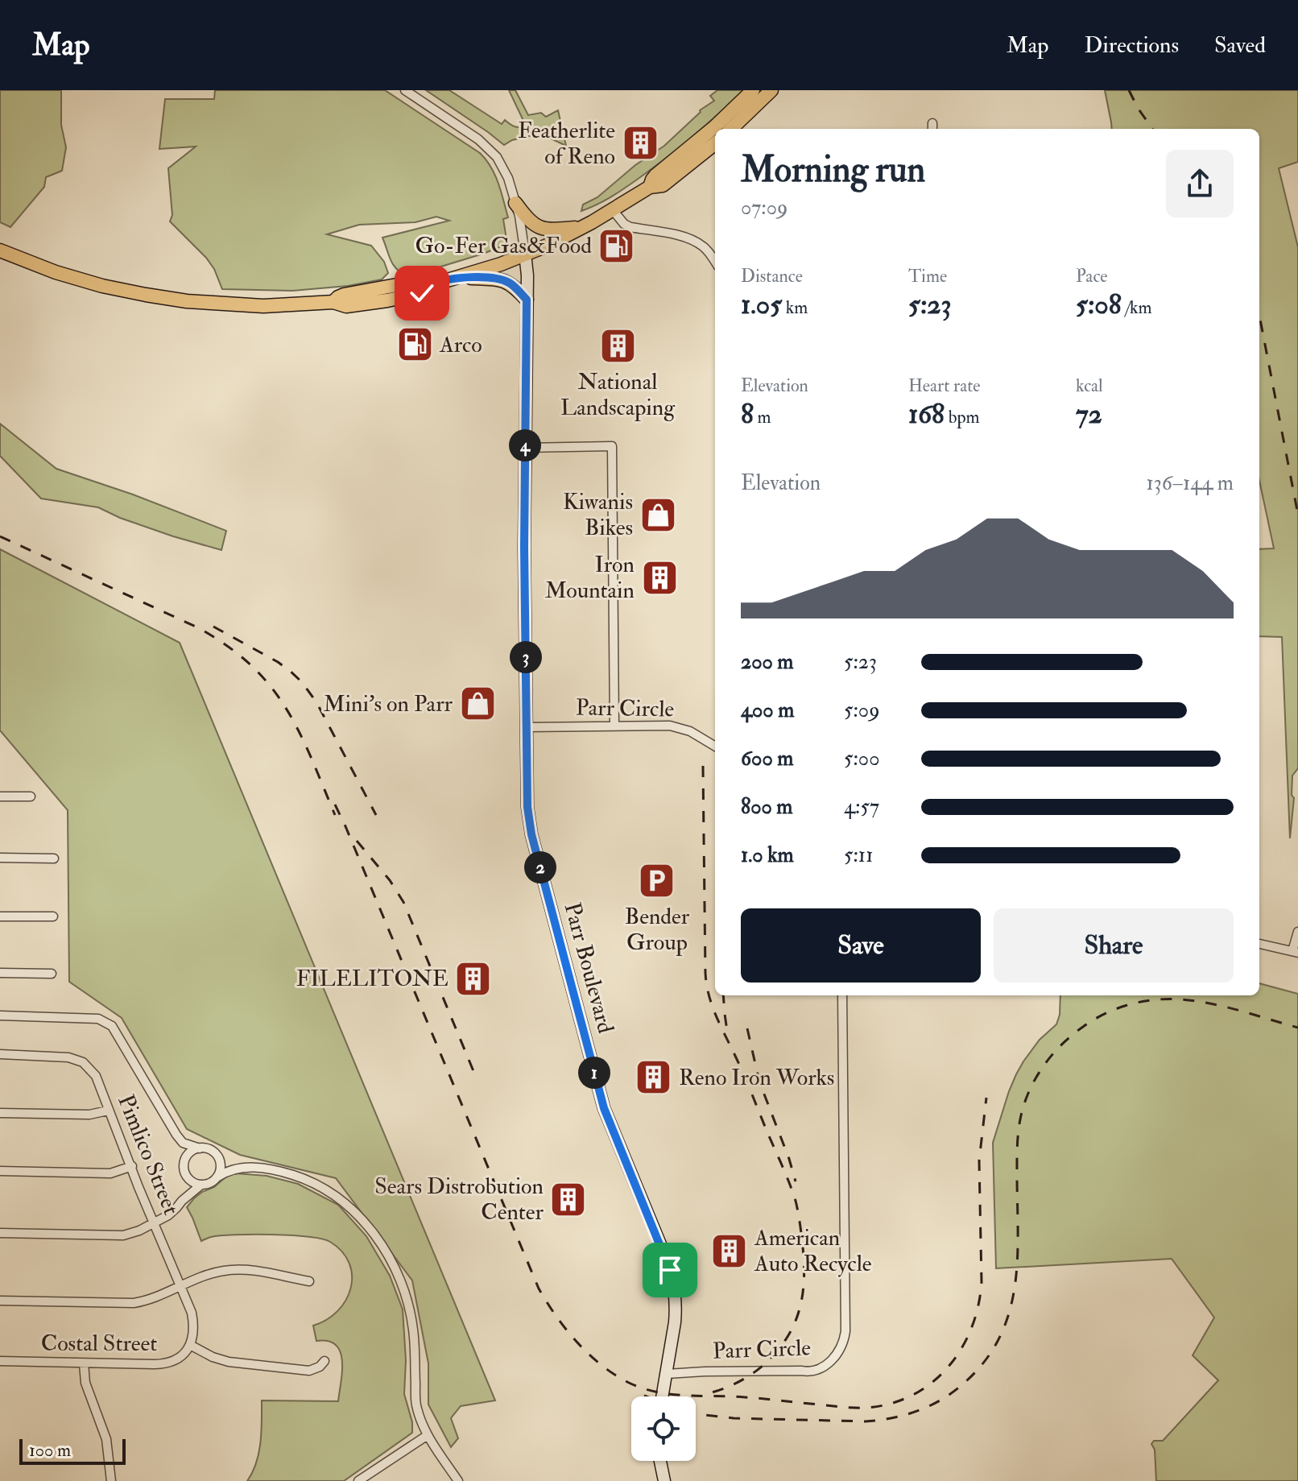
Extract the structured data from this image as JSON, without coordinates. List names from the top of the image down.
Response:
{
  "streets": {
    "main road": ["Parr Boulevard"],
    "street": ["Parr Circle", "Pimlico Street", "Costal Street"]
  },
  "crossings": [
    ["Parr Circle", "Parr Boulevard"],
    ["Pimlico Street", "Costal Street"]
  ],
  "places": {
    "building": [
      "Featherlite of Reno",
      "National Landscaping",
      "Iron Mountain",
      "FILELITONE",
      "Reno Iron Works",
      "Sears Distrobution Center",
      "American Auto Recycle"
    ],
    "fuel station": ["Go-Fer Gas&Food", "Arco"],
    "shop": ["Kiwanis Bikes", "Mini's on Parr"],
    "parking": ["Bender Group"]
  },
  "scale_bar": "100 m",
  "page": {
    "header": "Map",
    "nav": ["Map", "Directions", "Saved"],
    "heading": ["Morning run", "07:09"],
    "stats": [
      ["Distance", "1.05 km"],
      ["Time", "5:23"],
      ["Pace", "5:08 /km"],
      ["Elevation", "8 m"],
      ["Heart rate", "168 bpm"],
      ["kcal", "72"]
    ],
    "pins": [
      "4",
      "3",
      "2",
      "1"
    ],
    "chart": ["Elevation", "136–144 m"],
    "list": [
      {
        "name": "200 m",
        "note": "5:23"
      },
      {
        "name": "400 m",
        "note": "5:09"
      },
      {
        "name": "600 m",
        "note": "5:00"
      },
      {
        "name": "800 m",
        "note": "4:57"
      },
      {
        "name": "1.0 km",
        "note": "5:11"
      }
    ],
    "buttons": ["Save", "Share"],
    "scale": "100 m"
  }
}
